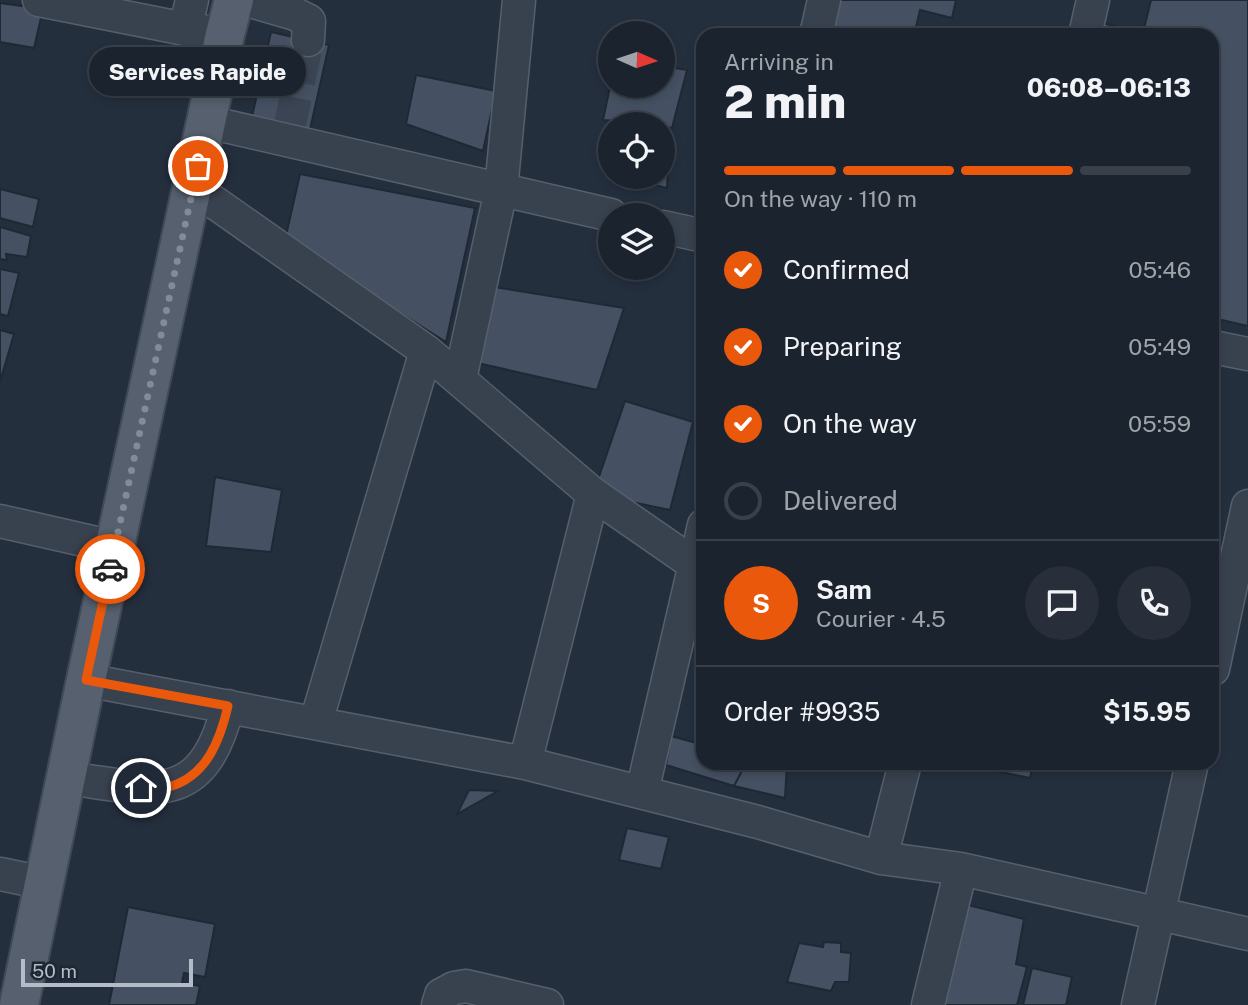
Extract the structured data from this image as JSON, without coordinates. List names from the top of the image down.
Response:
{
  "places": ["Services Rapide"],
  "scale_bar": "50 m",
  "north": "right",
  "page": {
    "heading": ["2 min", "Arriving in", "06:08–06:13"],
    "panel": [
      "Sam",
      "Courier · 4.5",
      "Order #9935",
      "$15.95"
    ],
    "bubble": "Services Rapide",
    "bar": "On the way · 110 m",
    "list": [
      ["Confirmed", "05:46"],
      ["Preparing", "05:49"],
      ["On the way", "05:59"],
      "Delivered"
    ],
    "round": "S",
    "scale": "50 m"
  }
}
